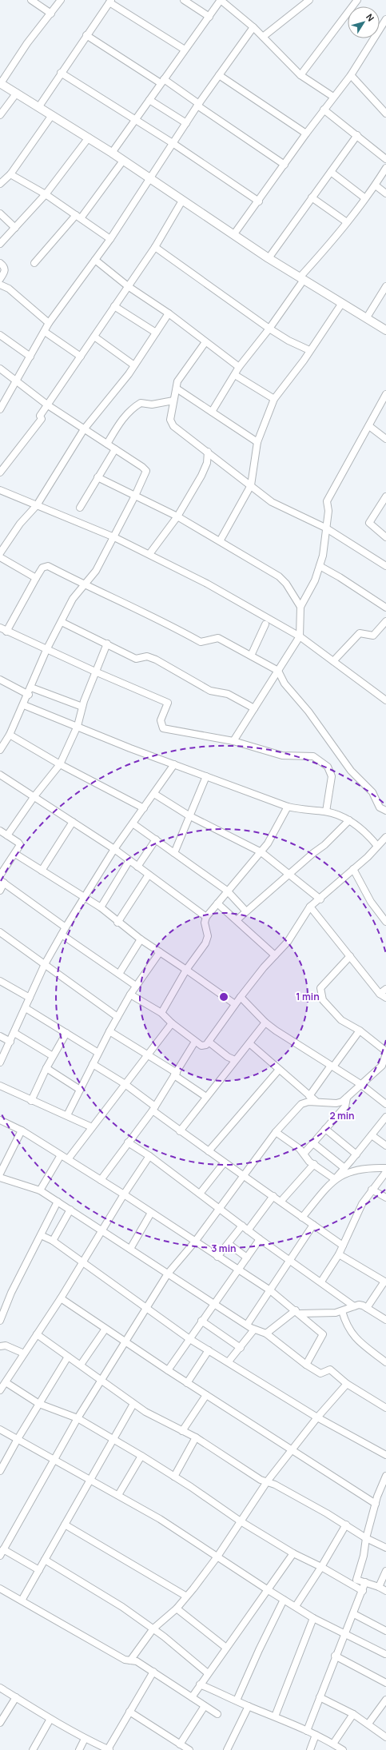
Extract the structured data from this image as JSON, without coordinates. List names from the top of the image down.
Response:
{
  "north": "top right",
  "rings": ["1 min", "2 min", "3 min"]
}
